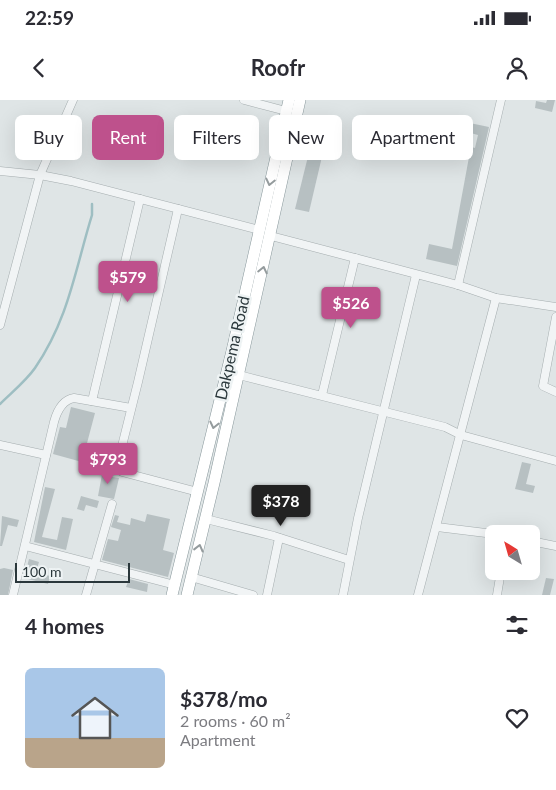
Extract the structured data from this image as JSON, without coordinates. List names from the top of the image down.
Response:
{
  "streets": {
    "highway": ["Dakpema Road"]
  },
  "scale_bar": "100 m",
  "north": "top left",
  "page": {
    "status": "22:59",
    "header": "Roofr",
    "chip": [
      "Buy",
      "Rent",
      "Filters",
      "New",
      "Apartment"
    ],
    "price": [
      "$579",
      "$526",
      "$793",
      "$378"
    ],
    "scale": "100 m",
    "heading": "4 homes",
    "list": [
      {
        "name": "$378/mo",
        "note": "2 rooms · 60 m² · Apartment"
      }
    ]
  }
}
